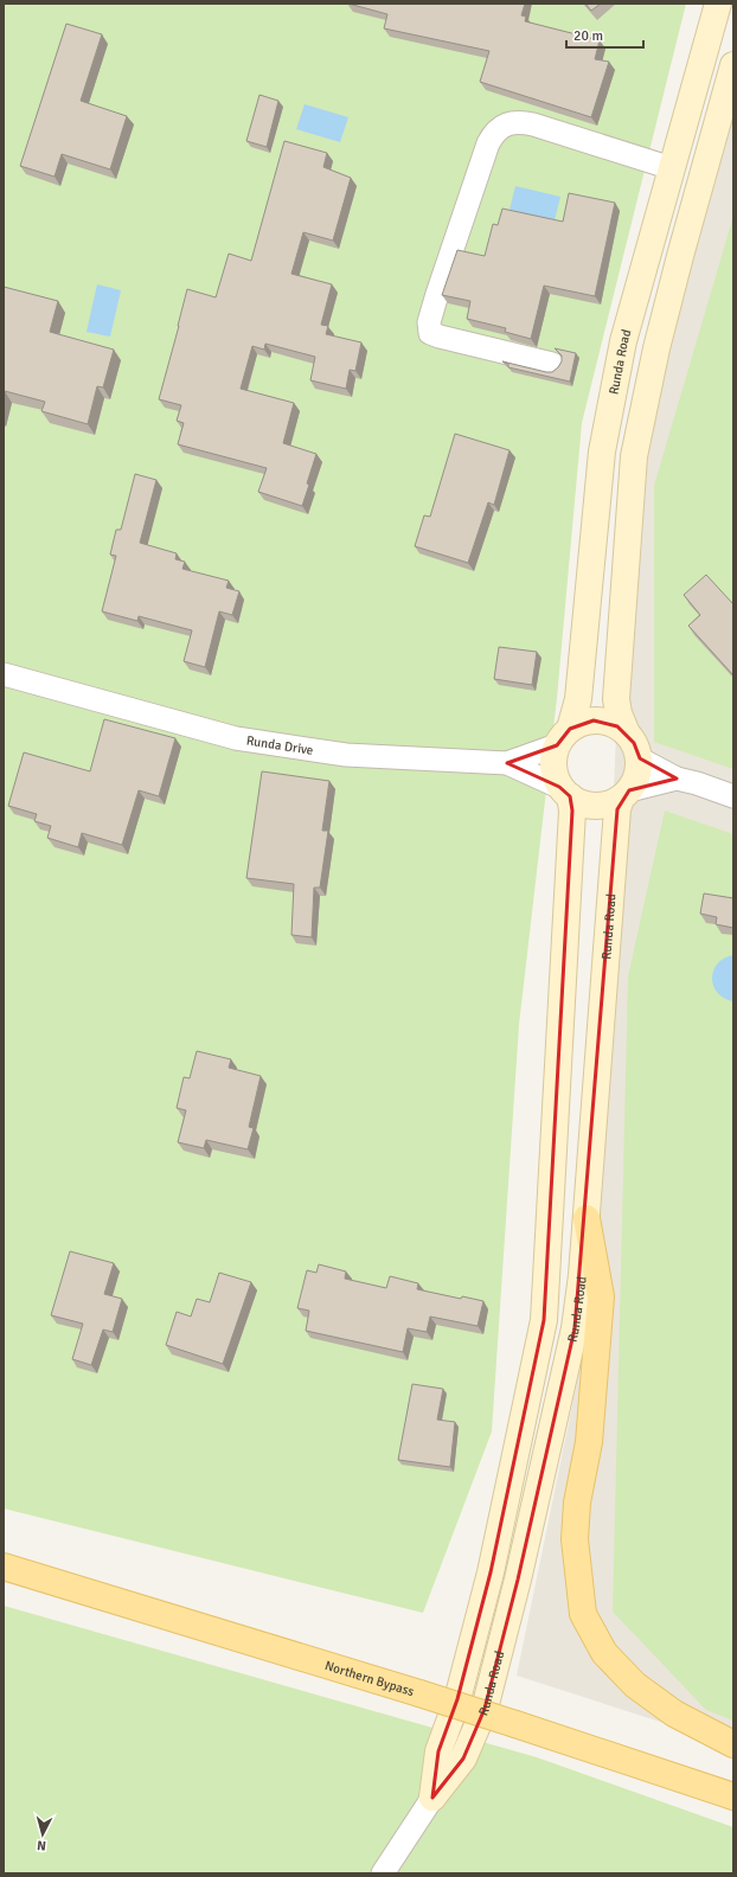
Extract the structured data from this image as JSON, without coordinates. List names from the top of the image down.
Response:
{
  "streets": {
    "main road": ["Northern Bypass"],
    "street": ["Runda Road", "Runda Drive"]
  },
  "crossings": [
    ["Runda Road", "Runda Drive"]
  ],
  "scale_bar": "20 m",
  "north": "bottom"
}
